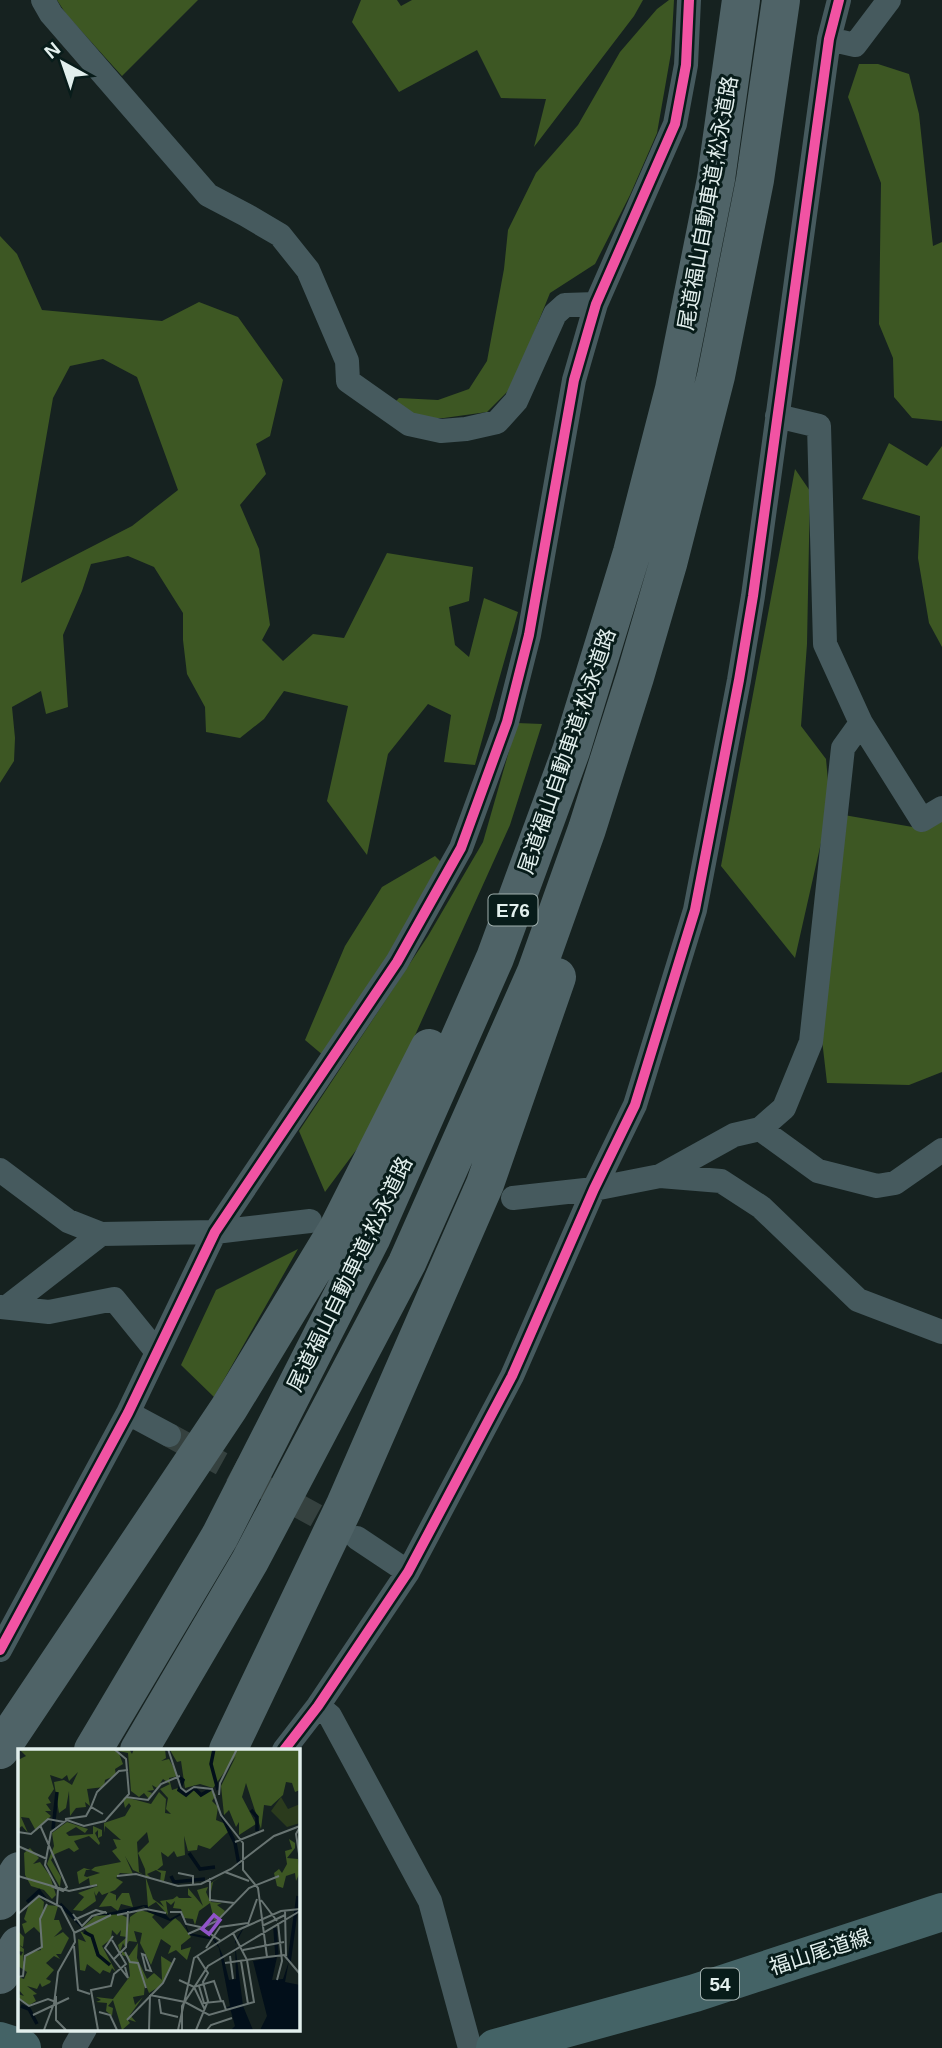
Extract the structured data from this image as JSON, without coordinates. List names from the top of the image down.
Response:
{
  "streets": {
    "highway": ["尾道福山自動車道;松永道路", "E76"],
    "main road": ["福山尾道線", "54"]
  },
  "north": "top left"
}
